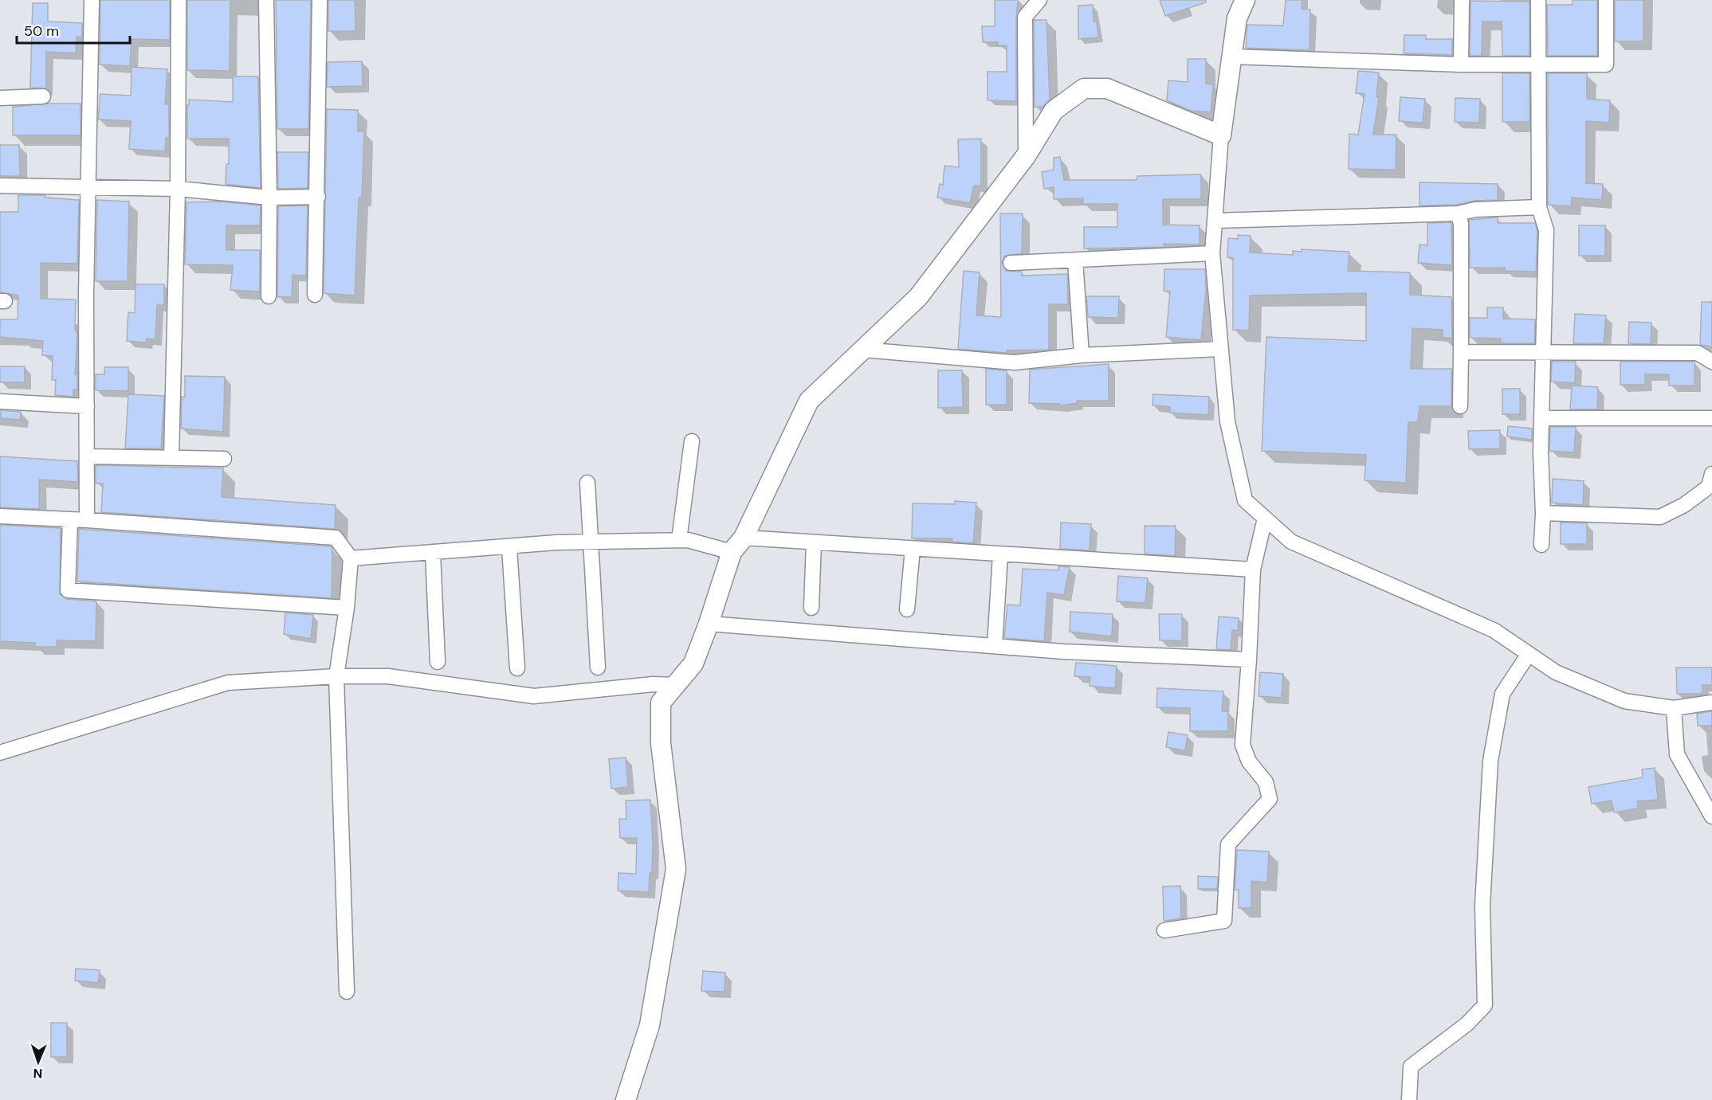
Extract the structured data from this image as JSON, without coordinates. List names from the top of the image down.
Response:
{
  "scale_bar": "50 m",
  "north": "bottom"
}
